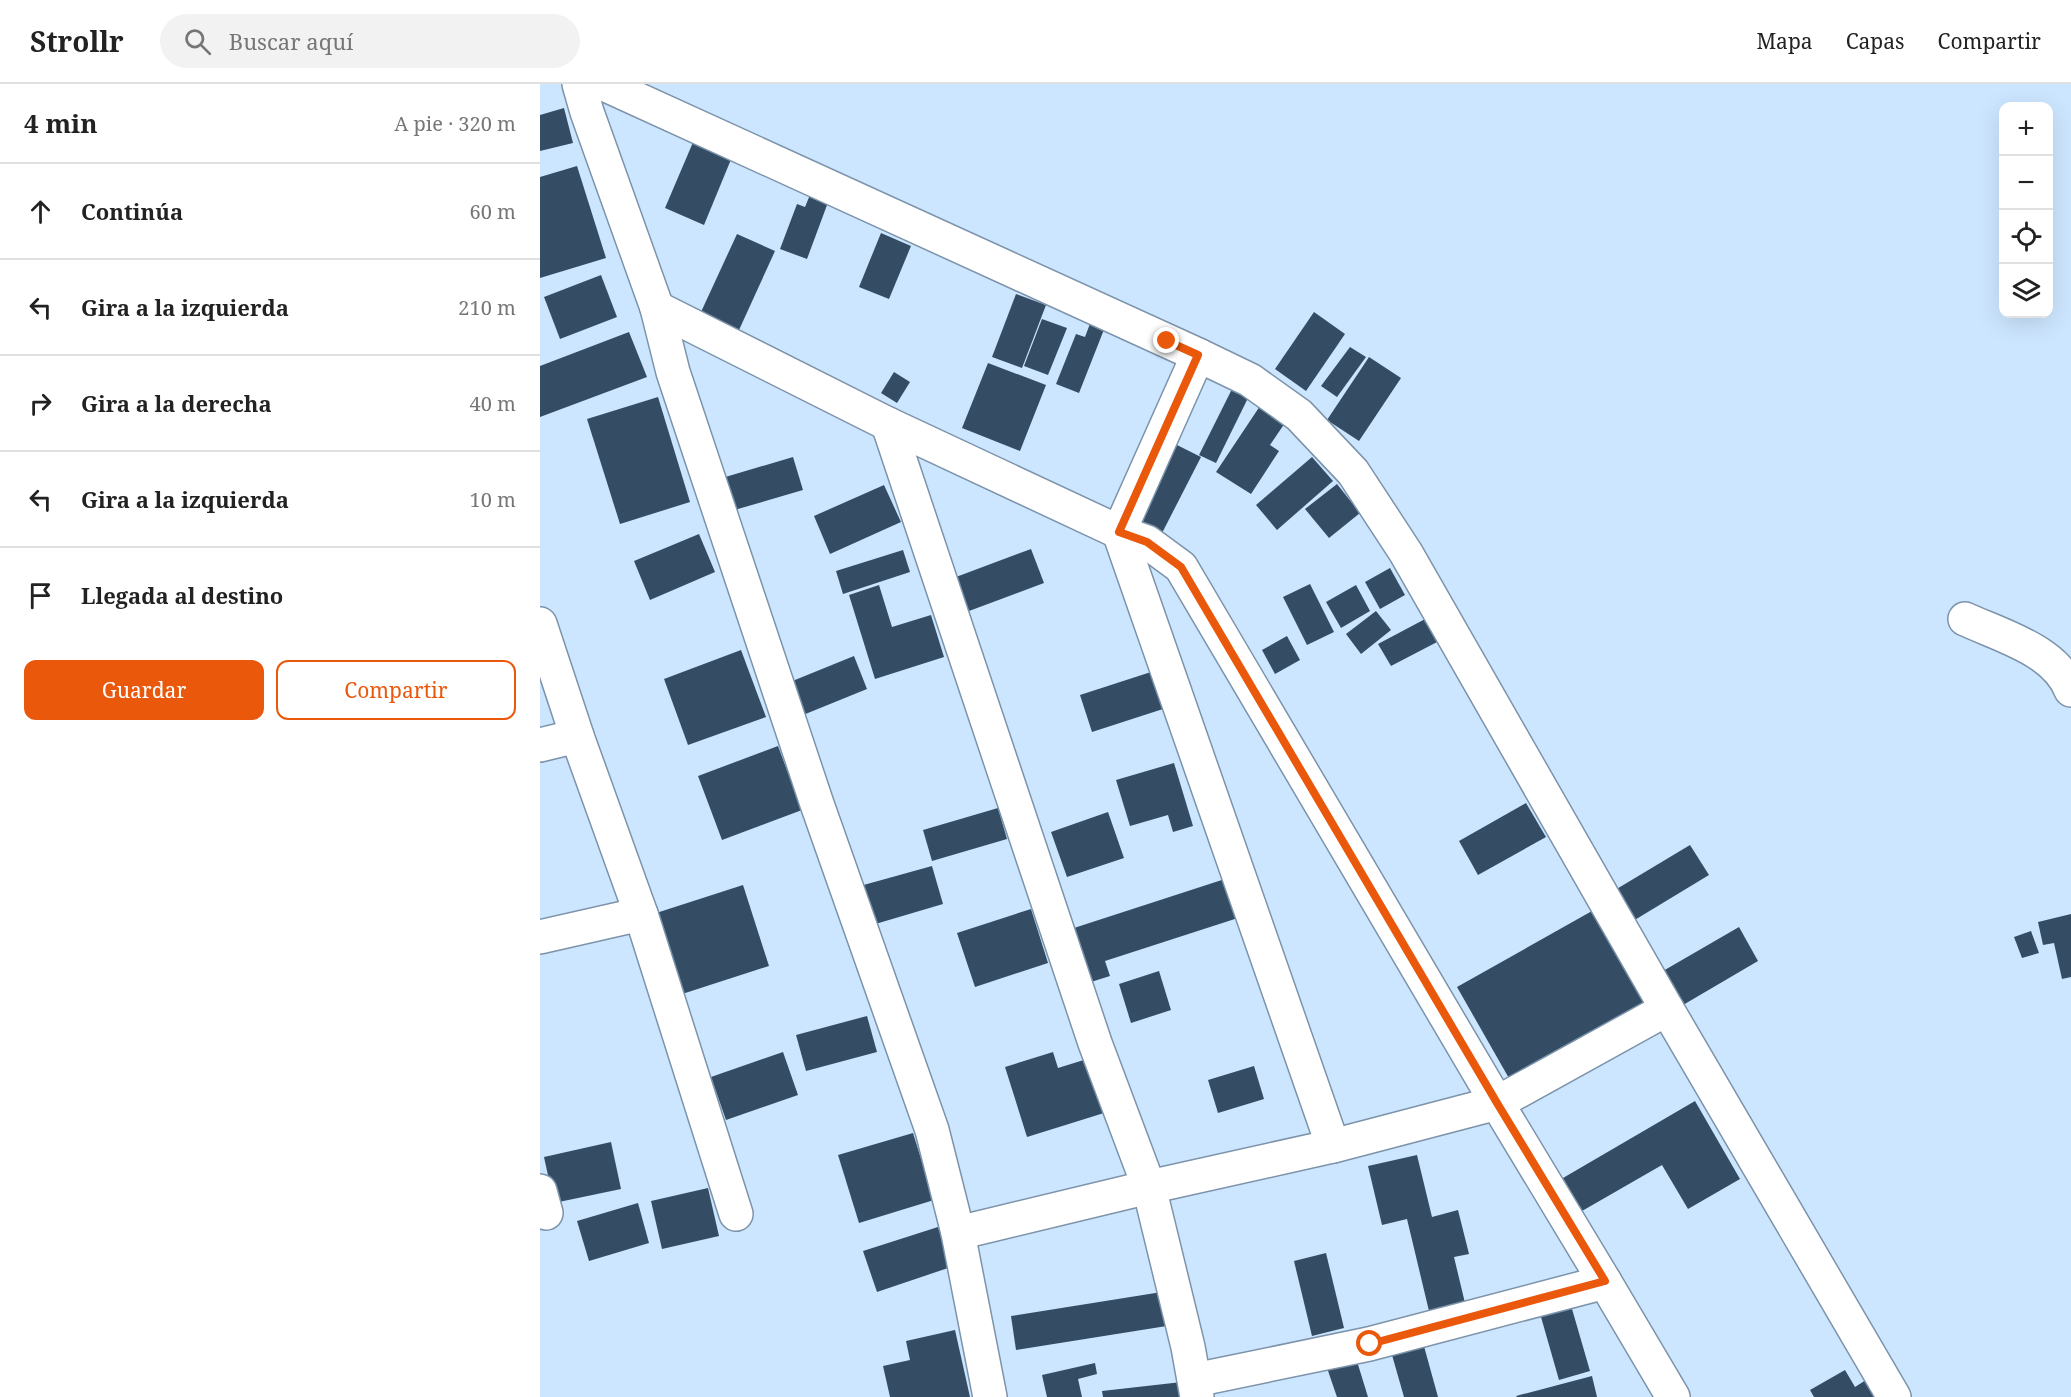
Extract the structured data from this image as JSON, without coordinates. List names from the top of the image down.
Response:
{
  "page": {
    "header": "Strollr",
    "search": "Buscar aquí",
    "nav": ["Mapa", "Capas", "Compartir"],
    "heading": ["4 min", "A pie · 320 m"],
    "map_buttons": ["+", "−"],
    "list": [
      ["Continúa", "60 m"],
      ["Gira a la izquierda", "210 m"],
      ["Gira a la derecha", "40 m"],
      ["Gira a la izquierda", "10 m"],
      "Llegada al destino"
    ],
    "buttons": ["Guardar", "Compartir"]
  }
}
